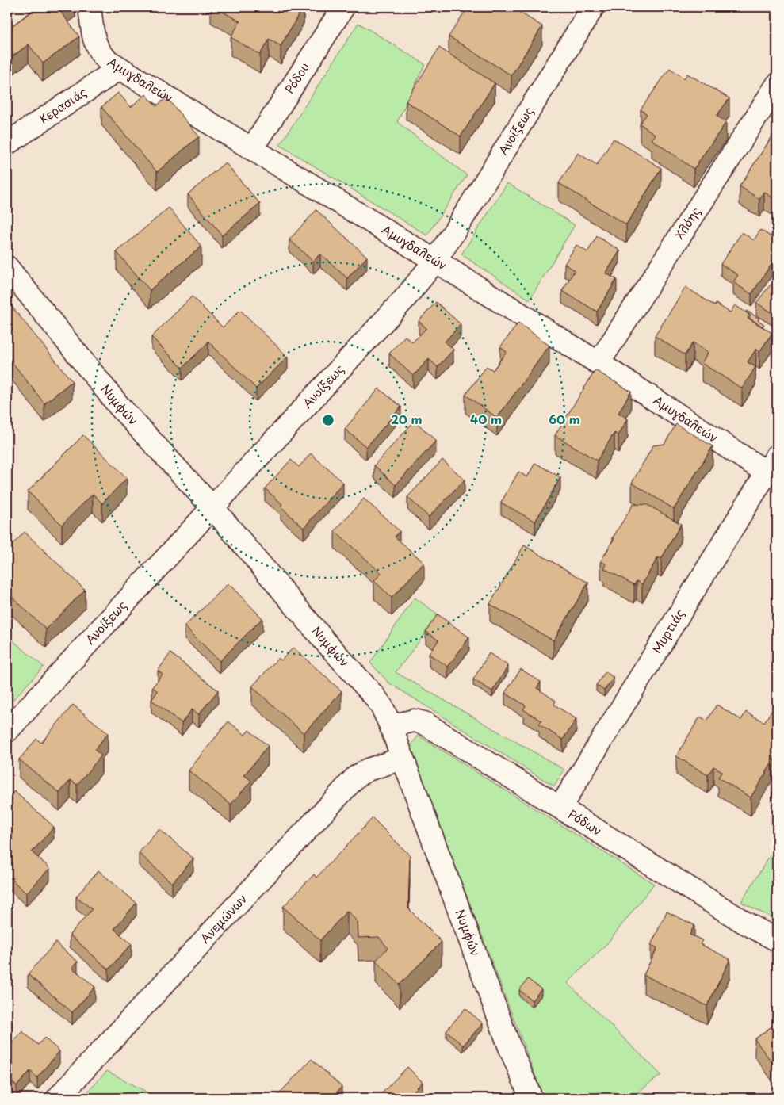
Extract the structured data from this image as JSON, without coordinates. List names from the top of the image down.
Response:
{
  "streets": {
    "street": [
      "Ρόδου",
      "Αμυγδαλεών",
      "Κερασιάς",
      "Ανοίξεως",
      "Χλόης",
      "Νυμφών",
      "Μυρτιάς",
      "Ρόδων",
      "Ανεμώνων"
    ]
  },
  "crossings": [
    ["Ρόδου", "Αμυγδαλεών"],
    ["Αμυγδαλεών", "Κερασιάς"],
    ["Αμυγδαλεών", "Ανοίξεως"],
    ["Αμυγδαλεών", "Χλόης"],
    ["Αμυγδαλεών", "Μυρτιάς"],
    ["Ανοίξεως", "Νυμφών"],
    ["Νυμφών", "Ρόδων"],
    ["Νυμφών", "Ανεμώνων"],
    ["Μυρτιάς", "Ρόδων"]
  ],
  "rings": ["20 m", "40 m", "60 m"]
}
